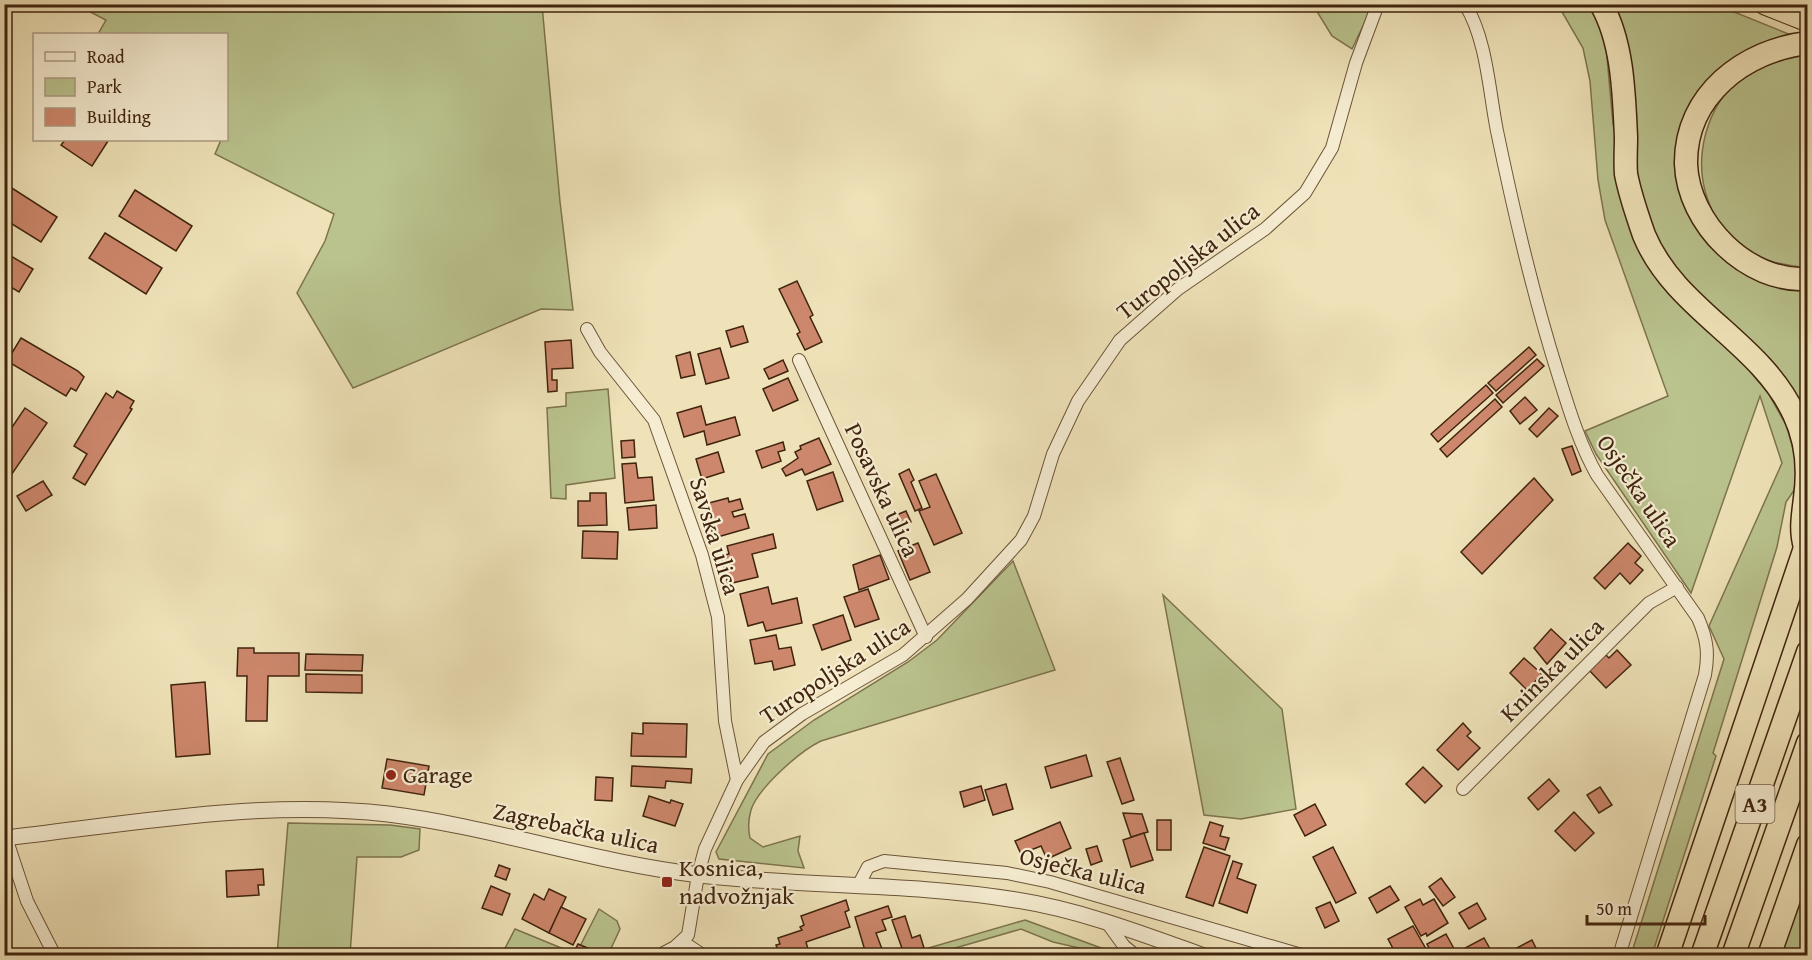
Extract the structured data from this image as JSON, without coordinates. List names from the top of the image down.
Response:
{
  "streets": {
    "highway": ["A3"],
    "street": [
      "Turopoljska ulica",
      "Posavska ulica",
      "Osječka ulica",
      "Savska ulica",
      "Kninska ulica",
      "Zagrebačka ulica"
    ]
  },
  "crossings": [
    ["Turopoljska ulica", "Posavska ulica"],
    ["Turopoljska ulica", "Savska ulica"],
    ["Turopoljska ulica", "Zagrebačka ulica"],
    ["Osječka ulica", "Kninska ulica"],
    ["Osječka ulica", "Zagrebačka ulica"]
  ],
  "places": {
    "other": ["Garage"],
    "transit": ["Kosnica, nadvožnjak"]
  },
  "legend": ["Road", "Park", "Building"],
  "scale_bar": "50 m"
}
